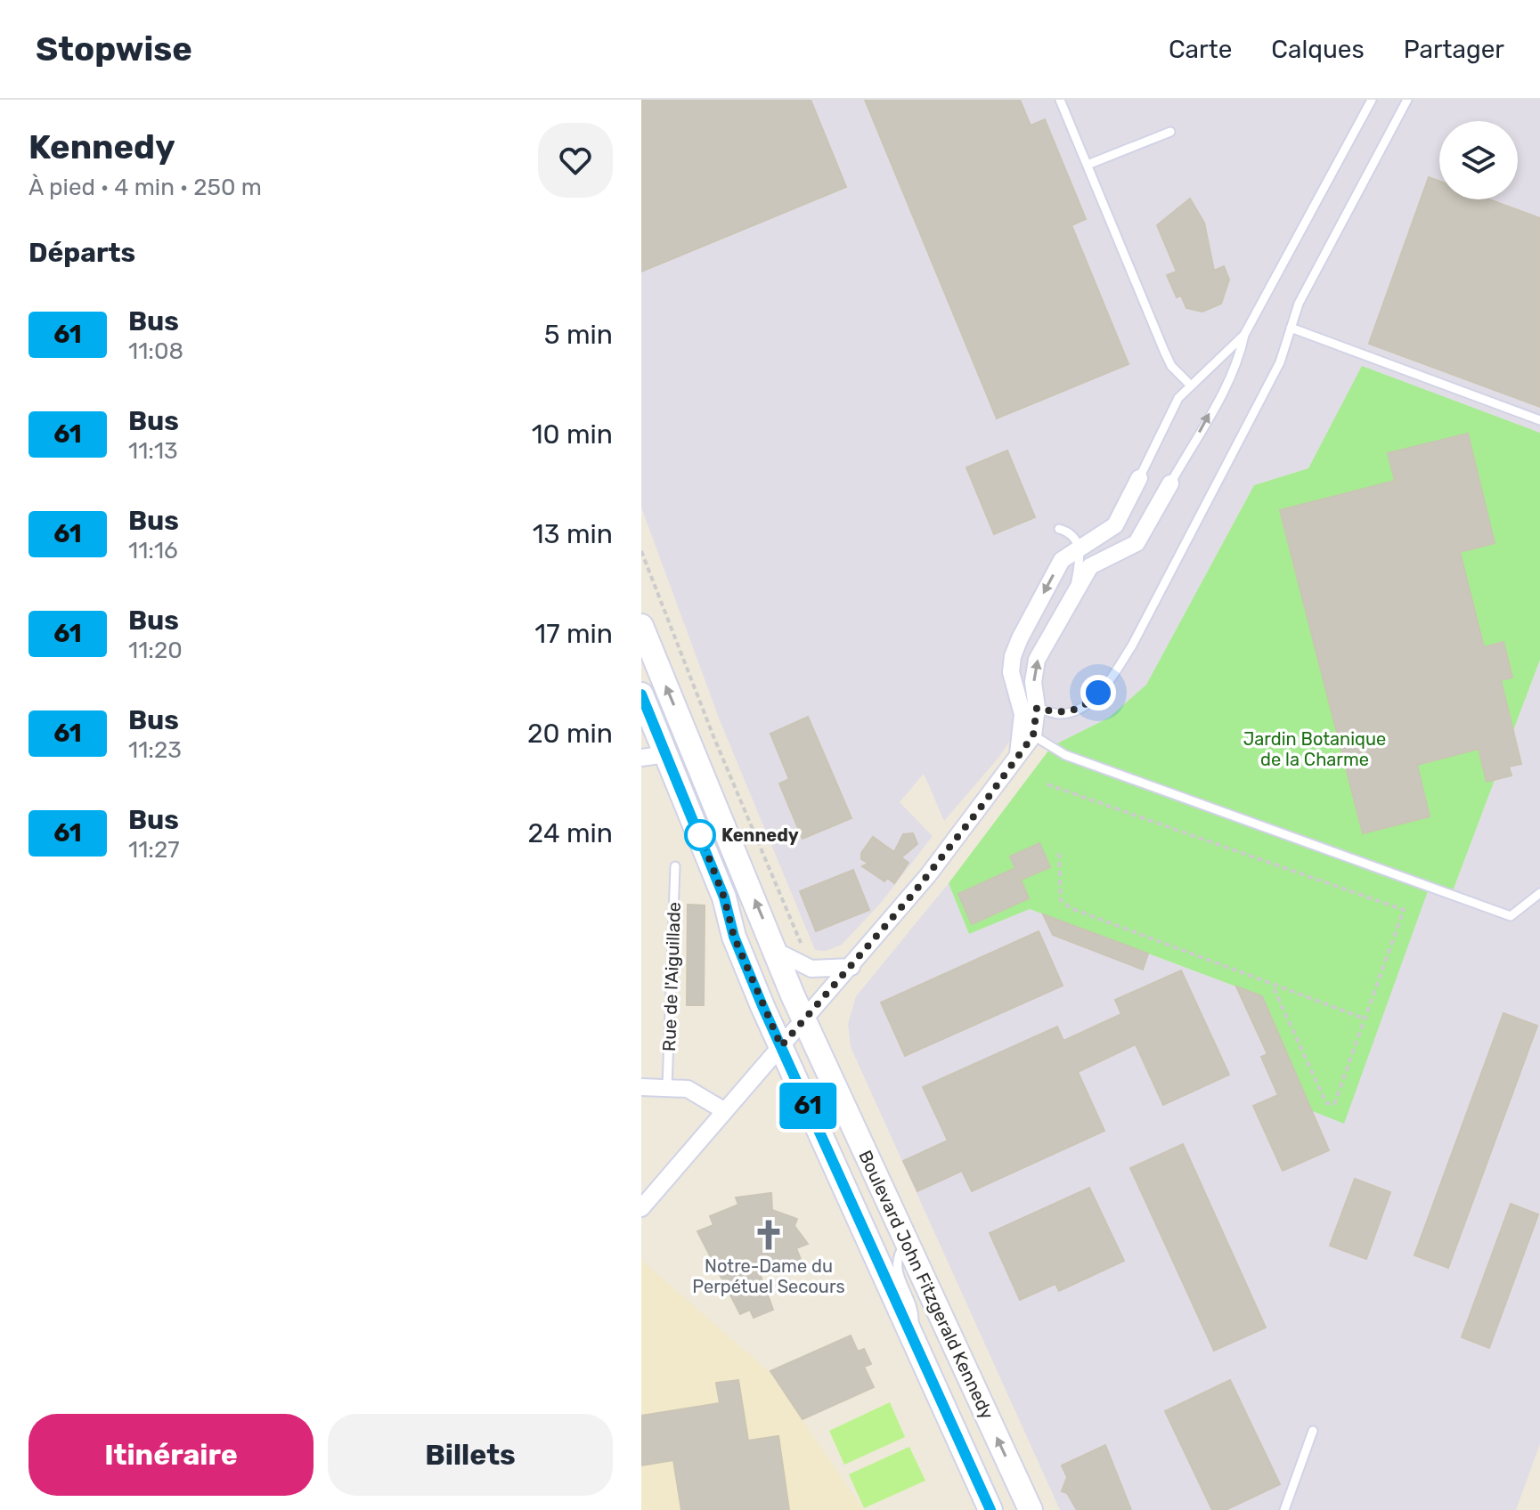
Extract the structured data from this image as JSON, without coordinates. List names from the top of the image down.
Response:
{
  "streets": {
    "main road": ["Boulevard John Fitzgerald Kennedy"],
    "lane": ["Rue de l'Aiguillade"]
  },
  "parks": ["Jardin Botanique de la Charme"],
  "places": {
    "other": ["Kennedy"],
    "church": ["Notre-Dame du Perpétuel Secours"]
  },
  "lines": ["bus line 61"],
  "page": {
    "header": "Stopwise",
    "nav": ["Carte", "Calques", "Partager"],
    "heading": [
      ["Kennedy", "À pied · 4 min · 250 m"],
      "Départs"
    ],
    "on_map": "61",
    "list": [
      {
        "mark": "61",
        "name": "Bus",
        "note": "11:08",
        "value": "5 min"
      },
      {
        "mark": "61",
        "name": "Bus",
        "note": "11:13",
        "value": "10 min"
      },
      {
        "mark": "61",
        "name": "Bus",
        "note": "11:16",
        "value": "13 min"
      },
      {
        "mark": "61",
        "name": "Bus",
        "note": "11:20",
        "value": "17 min"
      },
      {
        "mark": "61",
        "name": "Bus",
        "note": "11:23",
        "value": "20 min"
      },
      {
        "mark": "61",
        "name": "Bus",
        "note": "11:27",
        "value": "24 min"
      }
    ],
    "buttons": ["Itinéraire", "Billets"]
  }
}
